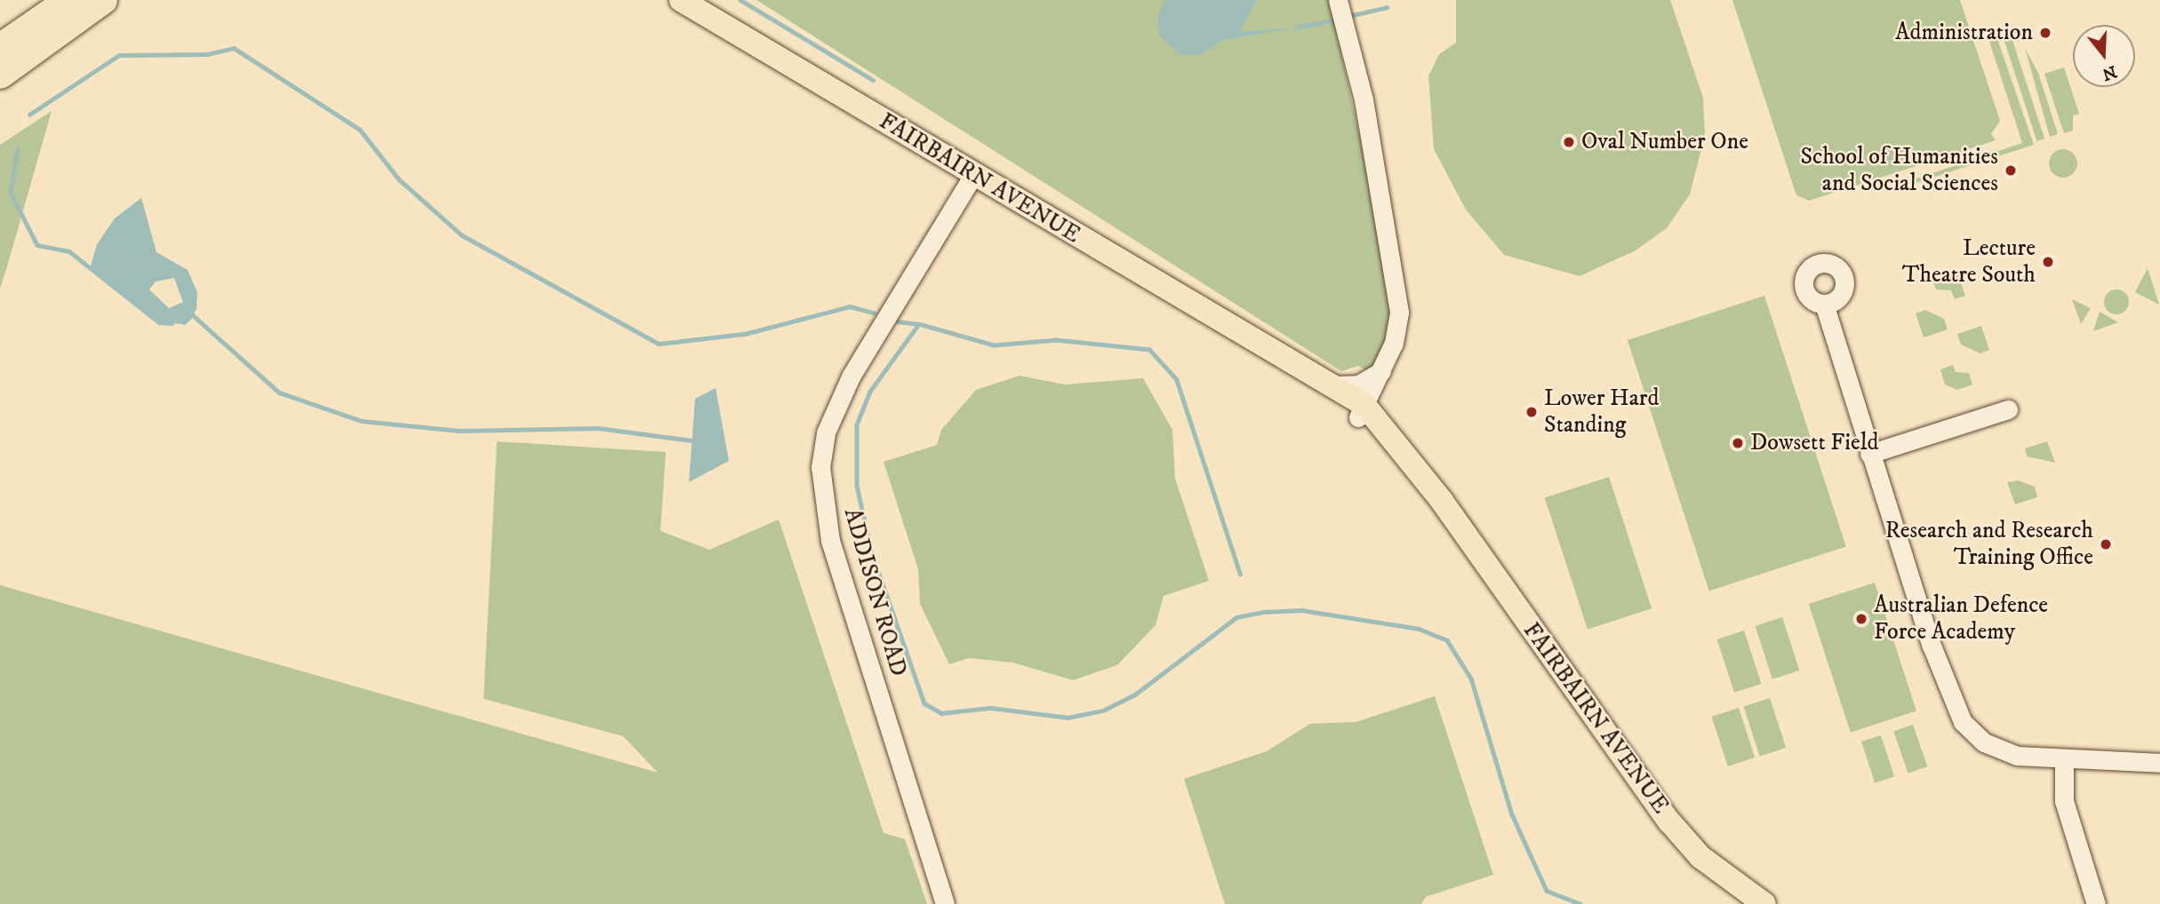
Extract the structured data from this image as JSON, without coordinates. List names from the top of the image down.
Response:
{
  "streets": {
    "main road": ["FAIRBAIRN AVENUE"],
    "street": ["ADDISON ROAD"]
  },
  "crossings": [
    ["FAIRBAIRN AVENUE", "ADDISON ROAD"]
  ],
  "places": [
    "Administration",
    "Oval Number One",
    "School of Humanities and Social Sciences",
    "Lecture Theatre South",
    "Lower Hard Standing",
    "Dowsett Field",
    "Research and Research Training Office",
    "Australian Defence Force Academy"
  ],
  "north": "bottom"
}
